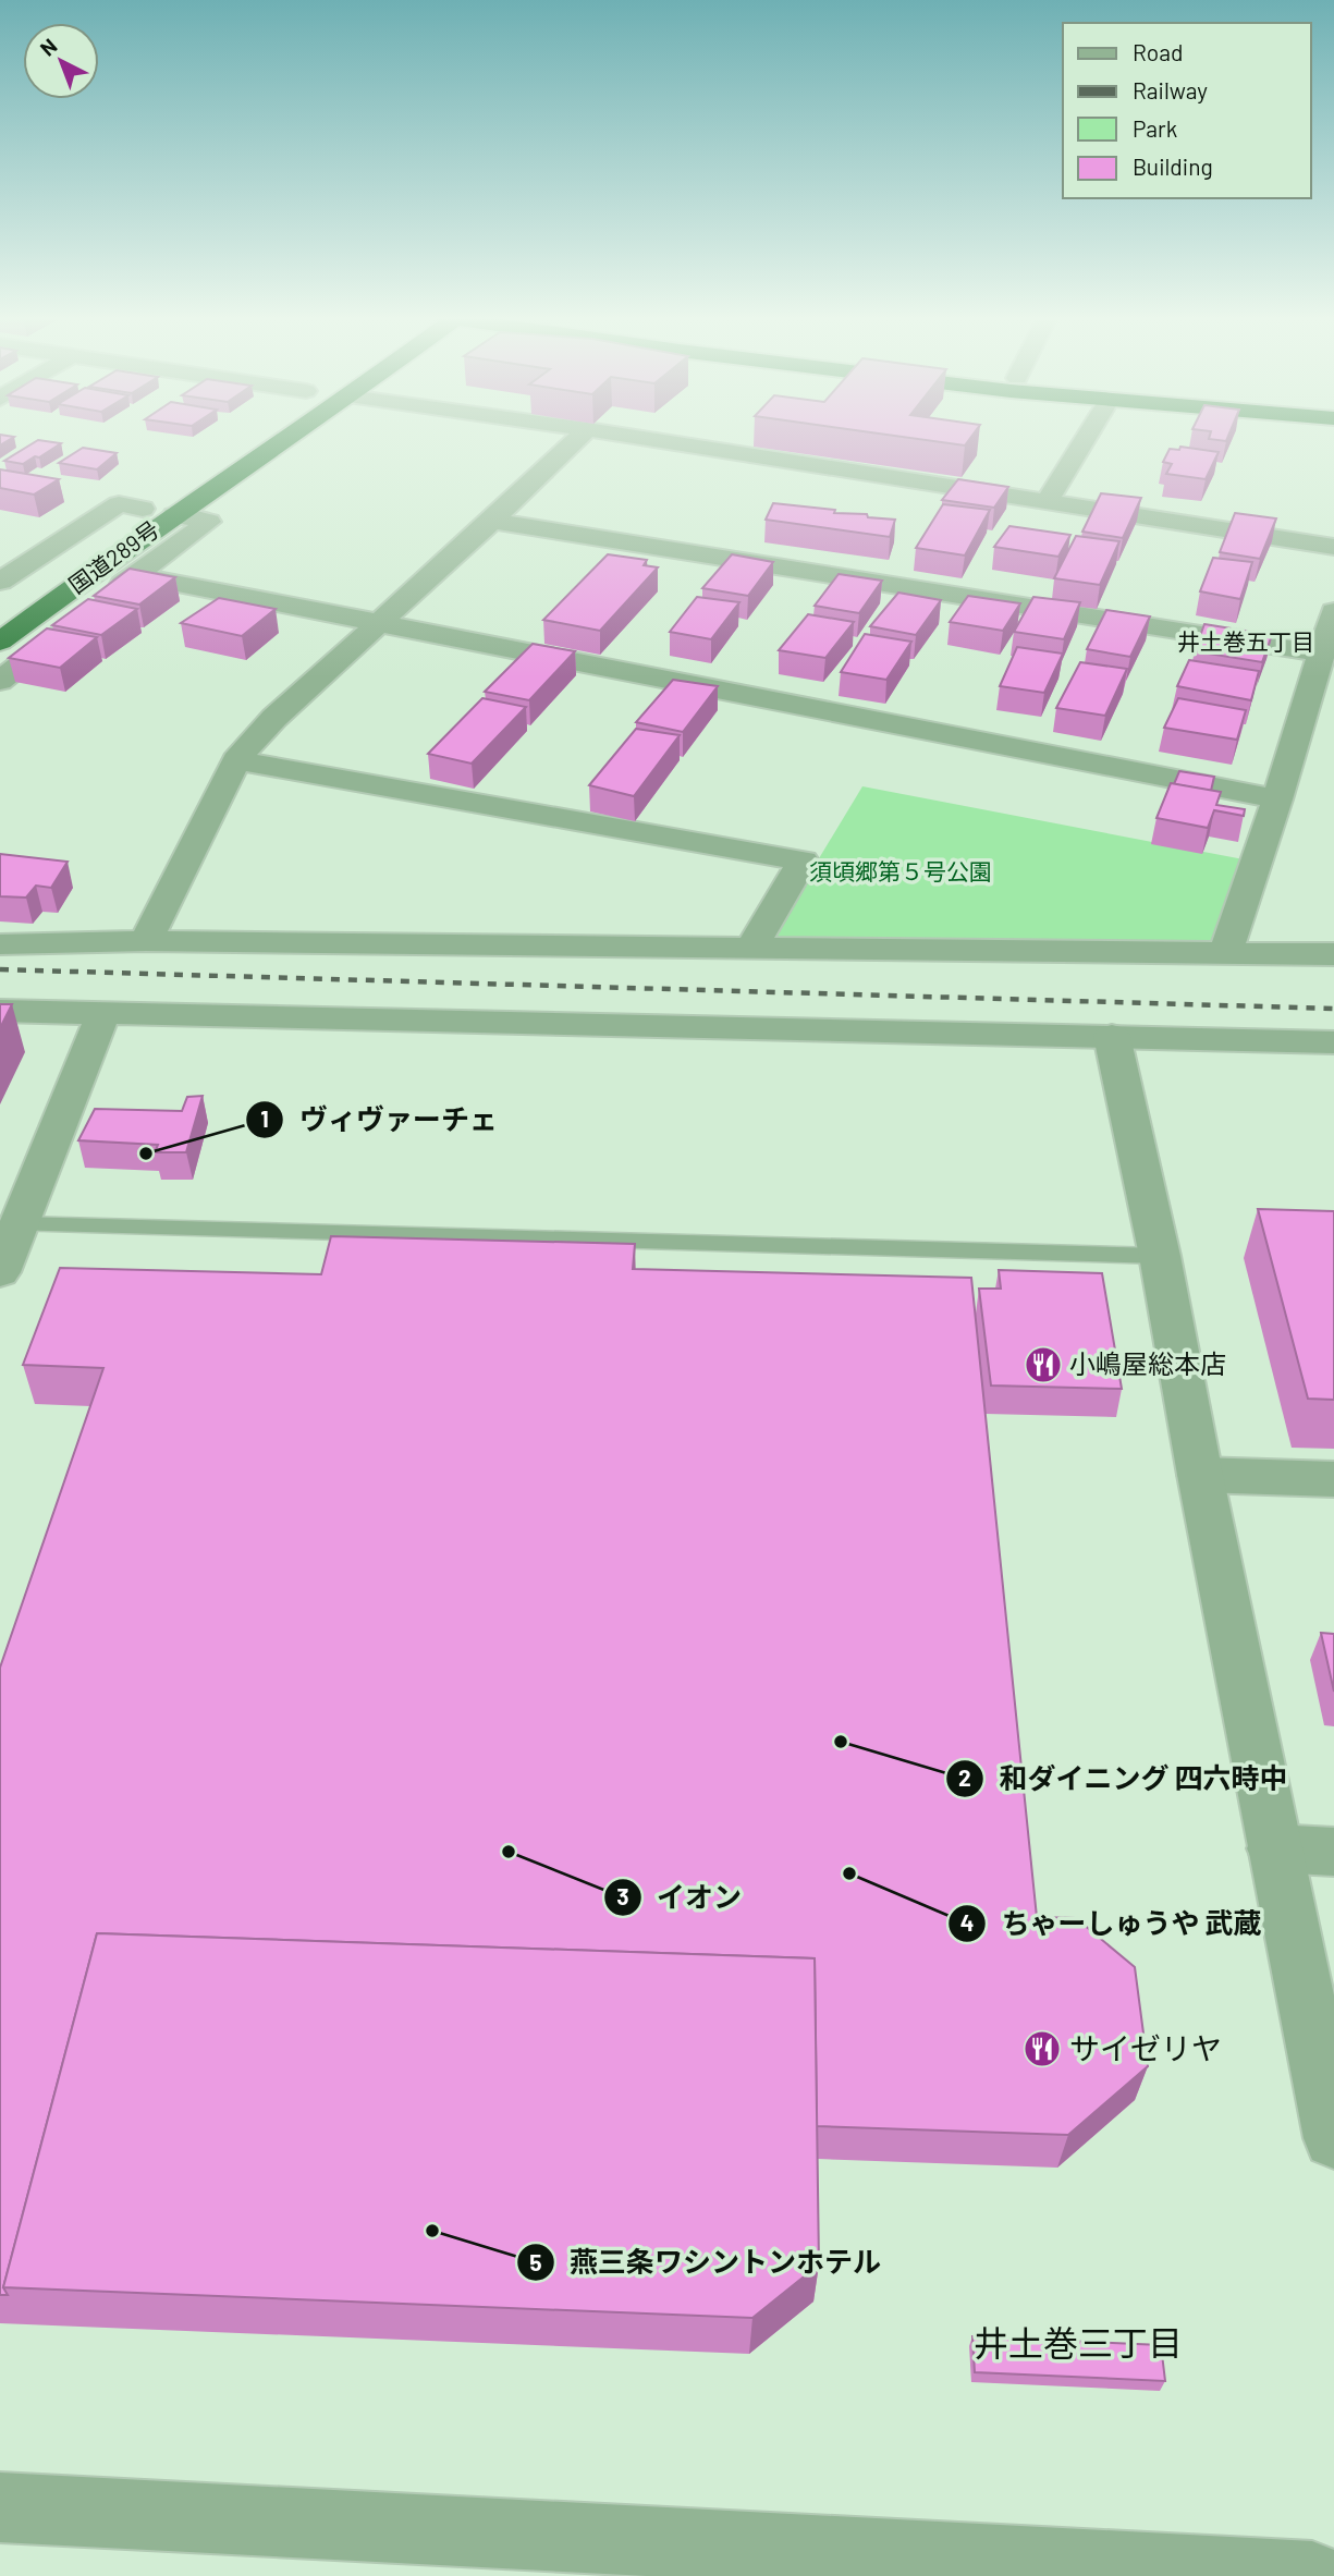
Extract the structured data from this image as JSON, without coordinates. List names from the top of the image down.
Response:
{
  "streets": {
    "highway": ["国道289号"]
  },
  "districts": ["井土巻五丁目", "井土巻三丁目"],
  "parks": ["須頃郷第５号公園"],
  "places": {
    "other": [
      "ヴィヴァーチェ",
      "和ダイニング 四六時中",
      "イオン",
      "ちゃーしゅうや 武蔵",
      "燕三条ワシントンホテル"
    ],
    "restaurant": ["小嶋屋総本店", "サイゼリヤ"]
  },
  "legend": [
    "Road",
    "Railway",
    "Park",
    "Building"
  ],
  "north": "top left"
}
